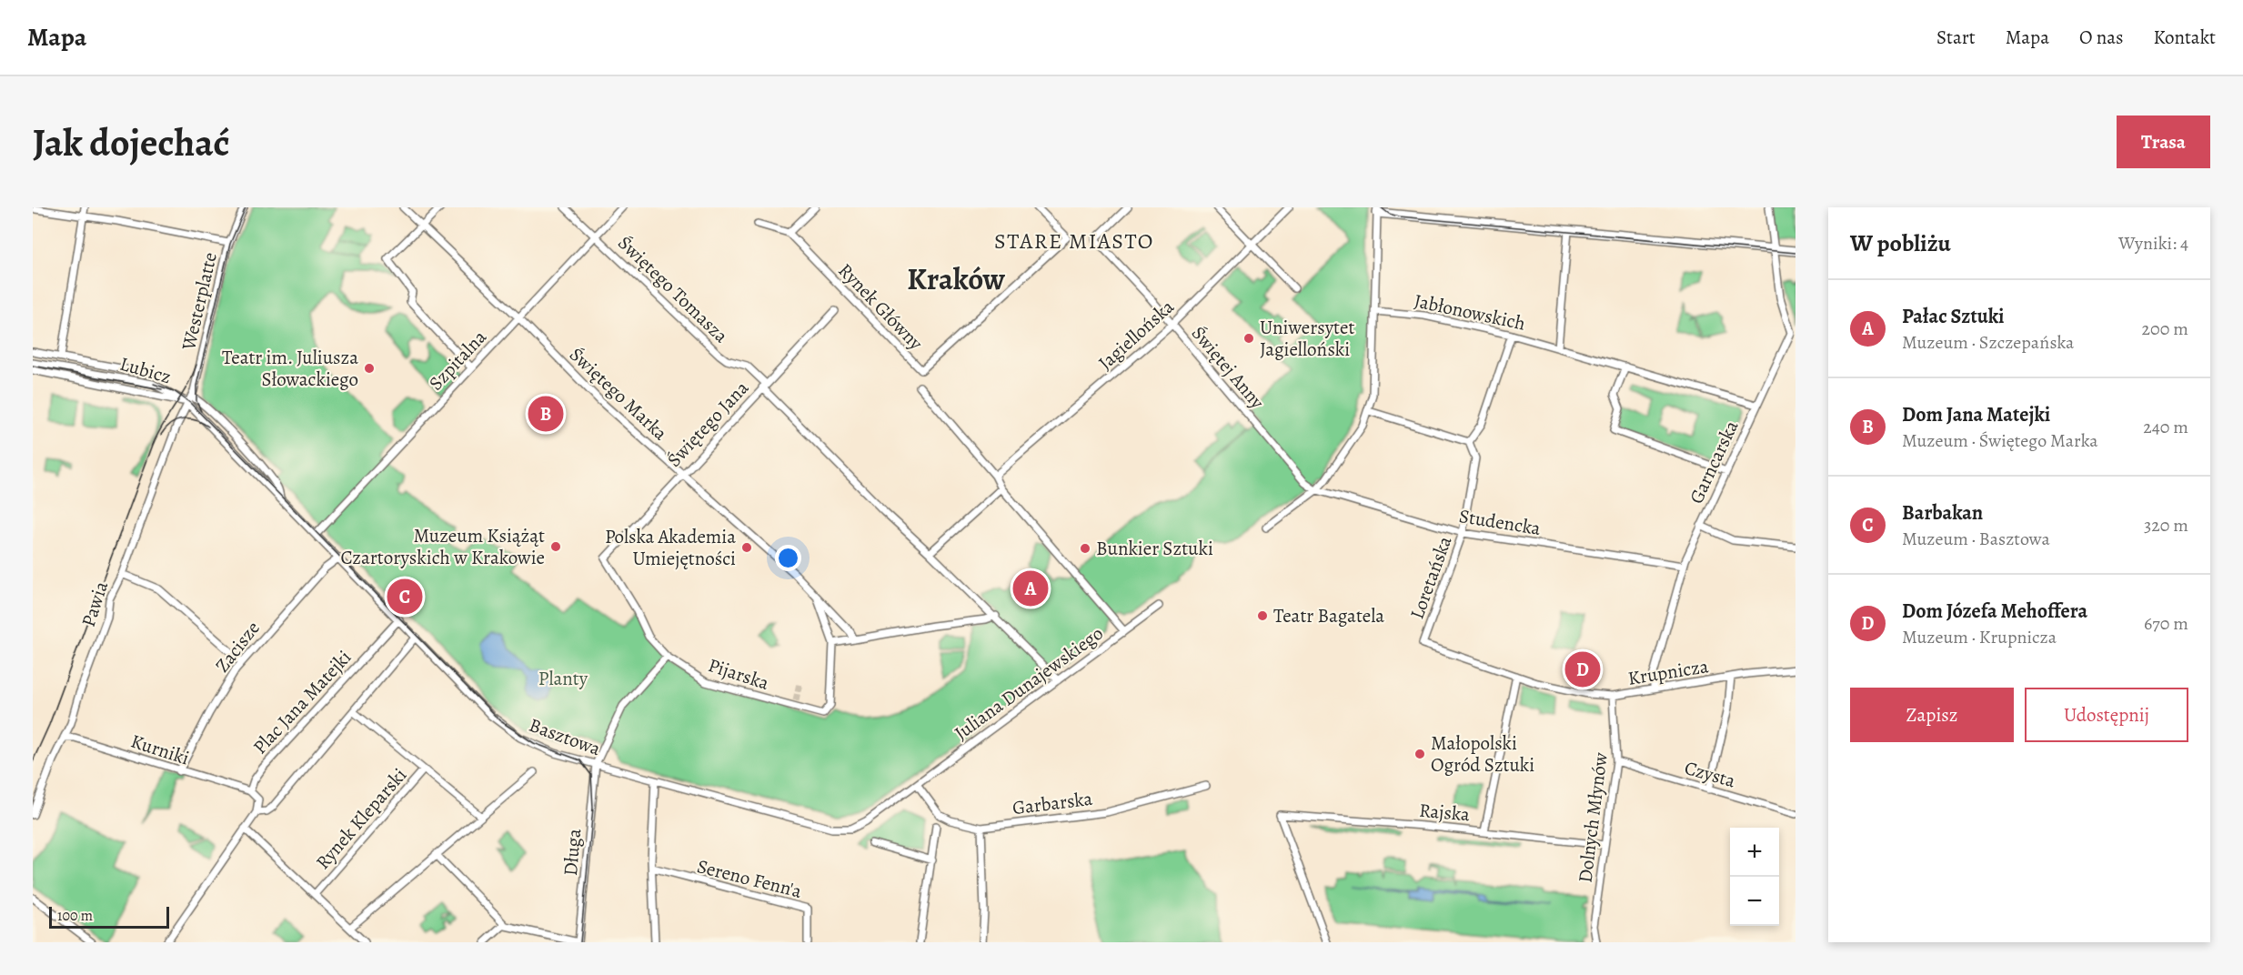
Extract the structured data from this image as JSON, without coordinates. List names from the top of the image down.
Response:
{
  "streets": {
    "street": [
      "Świętego Tomasza",
      "Westerplatte",
      "Rynek Główny",
      "Jabłonowskich",
      "Jagiellońska",
      "Szpitalna",
      "Świętej Anny",
      "Lubicz",
      "Świętego Marka",
      "Świętego Jana",
      "Garncarska",
      "Studencka",
      "Loretańska",
      "Pawia",
      "Zacisze",
      "Krupnicza",
      "Pijarska",
      "Juliana Dunajewskiego",
      "Plac Jana Matejki",
      "Basztowa",
      "Kurniki",
      "Czysta",
      "Garbarska",
      "Rajska",
      "Dolnych Młynów",
      "Rynek Kleparski",
      "Długa",
      "Sereno Fenn'a"
    ]
  },
  "crossings": [
    ["Świętego Tomasza", "Szpitalna"],
    ["Świętego Tomasza", "Świętego Jana"],
    ["Westerplatte", "Lubicz"],
    ["Westerplatte", "Pawia"],
    ["Westerplatte", "Basztowa"],
    ["Jabłonowskich", "Garncarska"],
    ["Jagiellońska", "Świętej Anny"],
    ["Szpitalna", "Świętego Marka"],
    ["Szpitalna", "Basztowa"],
    ["Świętej Anny", "Studencka"],
    ["Lubicz", "Pawia"],
    ["Lubicz", "Basztowa"],
    ["Świętego Marka", "Świętego Jana"],
    ["Świętego Marka", "Pijarska"],
    ["Świętego Jana", "Pijarska"],
    ["Garncarska", "Studencka"],
    ["Garncarska", "Krupnicza"],
    ["Studencka", "Loretańska"],
    ["Loretańska", "Krupnicza"],
    ["Pawia", "Basztowa"],
    ["Pawia", "Kurniki"],
    ["Zacisze", "Basztowa"],
    ["Zacisze", "Kurniki"],
    ["Krupnicza", "Dolnych Młynów"],
    ["Juliana Dunajewskiego", "Basztowa"],
    ["Juliana Dunajewskiego", "Garbarska"],
    ["Plac Jana Matejki", "Basztowa"],
    ["Plac Jana Matejki", "Kurniki"],
    ["Basztowa", "Garbarska"],
    ["Basztowa", "Długa"],
    ["Czysta", "Dolnych Młynów"],
    ["Rajska", "Dolnych Młynów"]
  ],
  "districts": ["STARE MIASTO", "Kraków"],
  "parks": ["Planty"],
  "places": [
    "Uniwersytet Jagielloński",
    "Teatr im. Juliusza Słowackiego",
    "Muzeum Książąt Czartoryskich w Krakowie",
    "Polska Akademia Umiejętności",
    "Bunkier Sztuki",
    "Teatr Bagatela",
    "Małopolski Ogród Sztuki"
  ],
  "scale_bar": "100 m",
  "page": {
    "header": "Mapa",
    "nav": [
      "Start",
      "Mapa",
      "O nas",
      "Kontakt"
    ],
    "buttons": [
      "Trasa",
      ["Zapisz", "Udostępnij"]
    ],
    "title": "Jak dojechać",
    "heading": ["W pobliżu", "Wyniki: 4"],
    "list": [
      {
        "mark": "A",
        "name": "Pałac Sztuki",
        "note": "Muzeum · Szczepańska",
        "value": "200 m"
      },
      {
        "mark": "B",
        "name": "Dom Jana Matejki",
        "note": "Muzeum · Świętego Marka",
        "value": "240 m"
      },
      {
        "mark": "C",
        "name": "Barbakan",
        "note": "Muzeum · Basztowa",
        "value": "320 m"
      },
      {
        "mark": "D",
        "name": "Dom Józefa Mehoffera",
        "note": "Muzeum · Krupnicza",
        "value": "670 m"
      }
    ],
    "pins": [
      "B",
      "A",
      "C",
      "D"
    ],
    "map_buttons": ["+", "−"],
    "scale": "100 m"
  }
}
